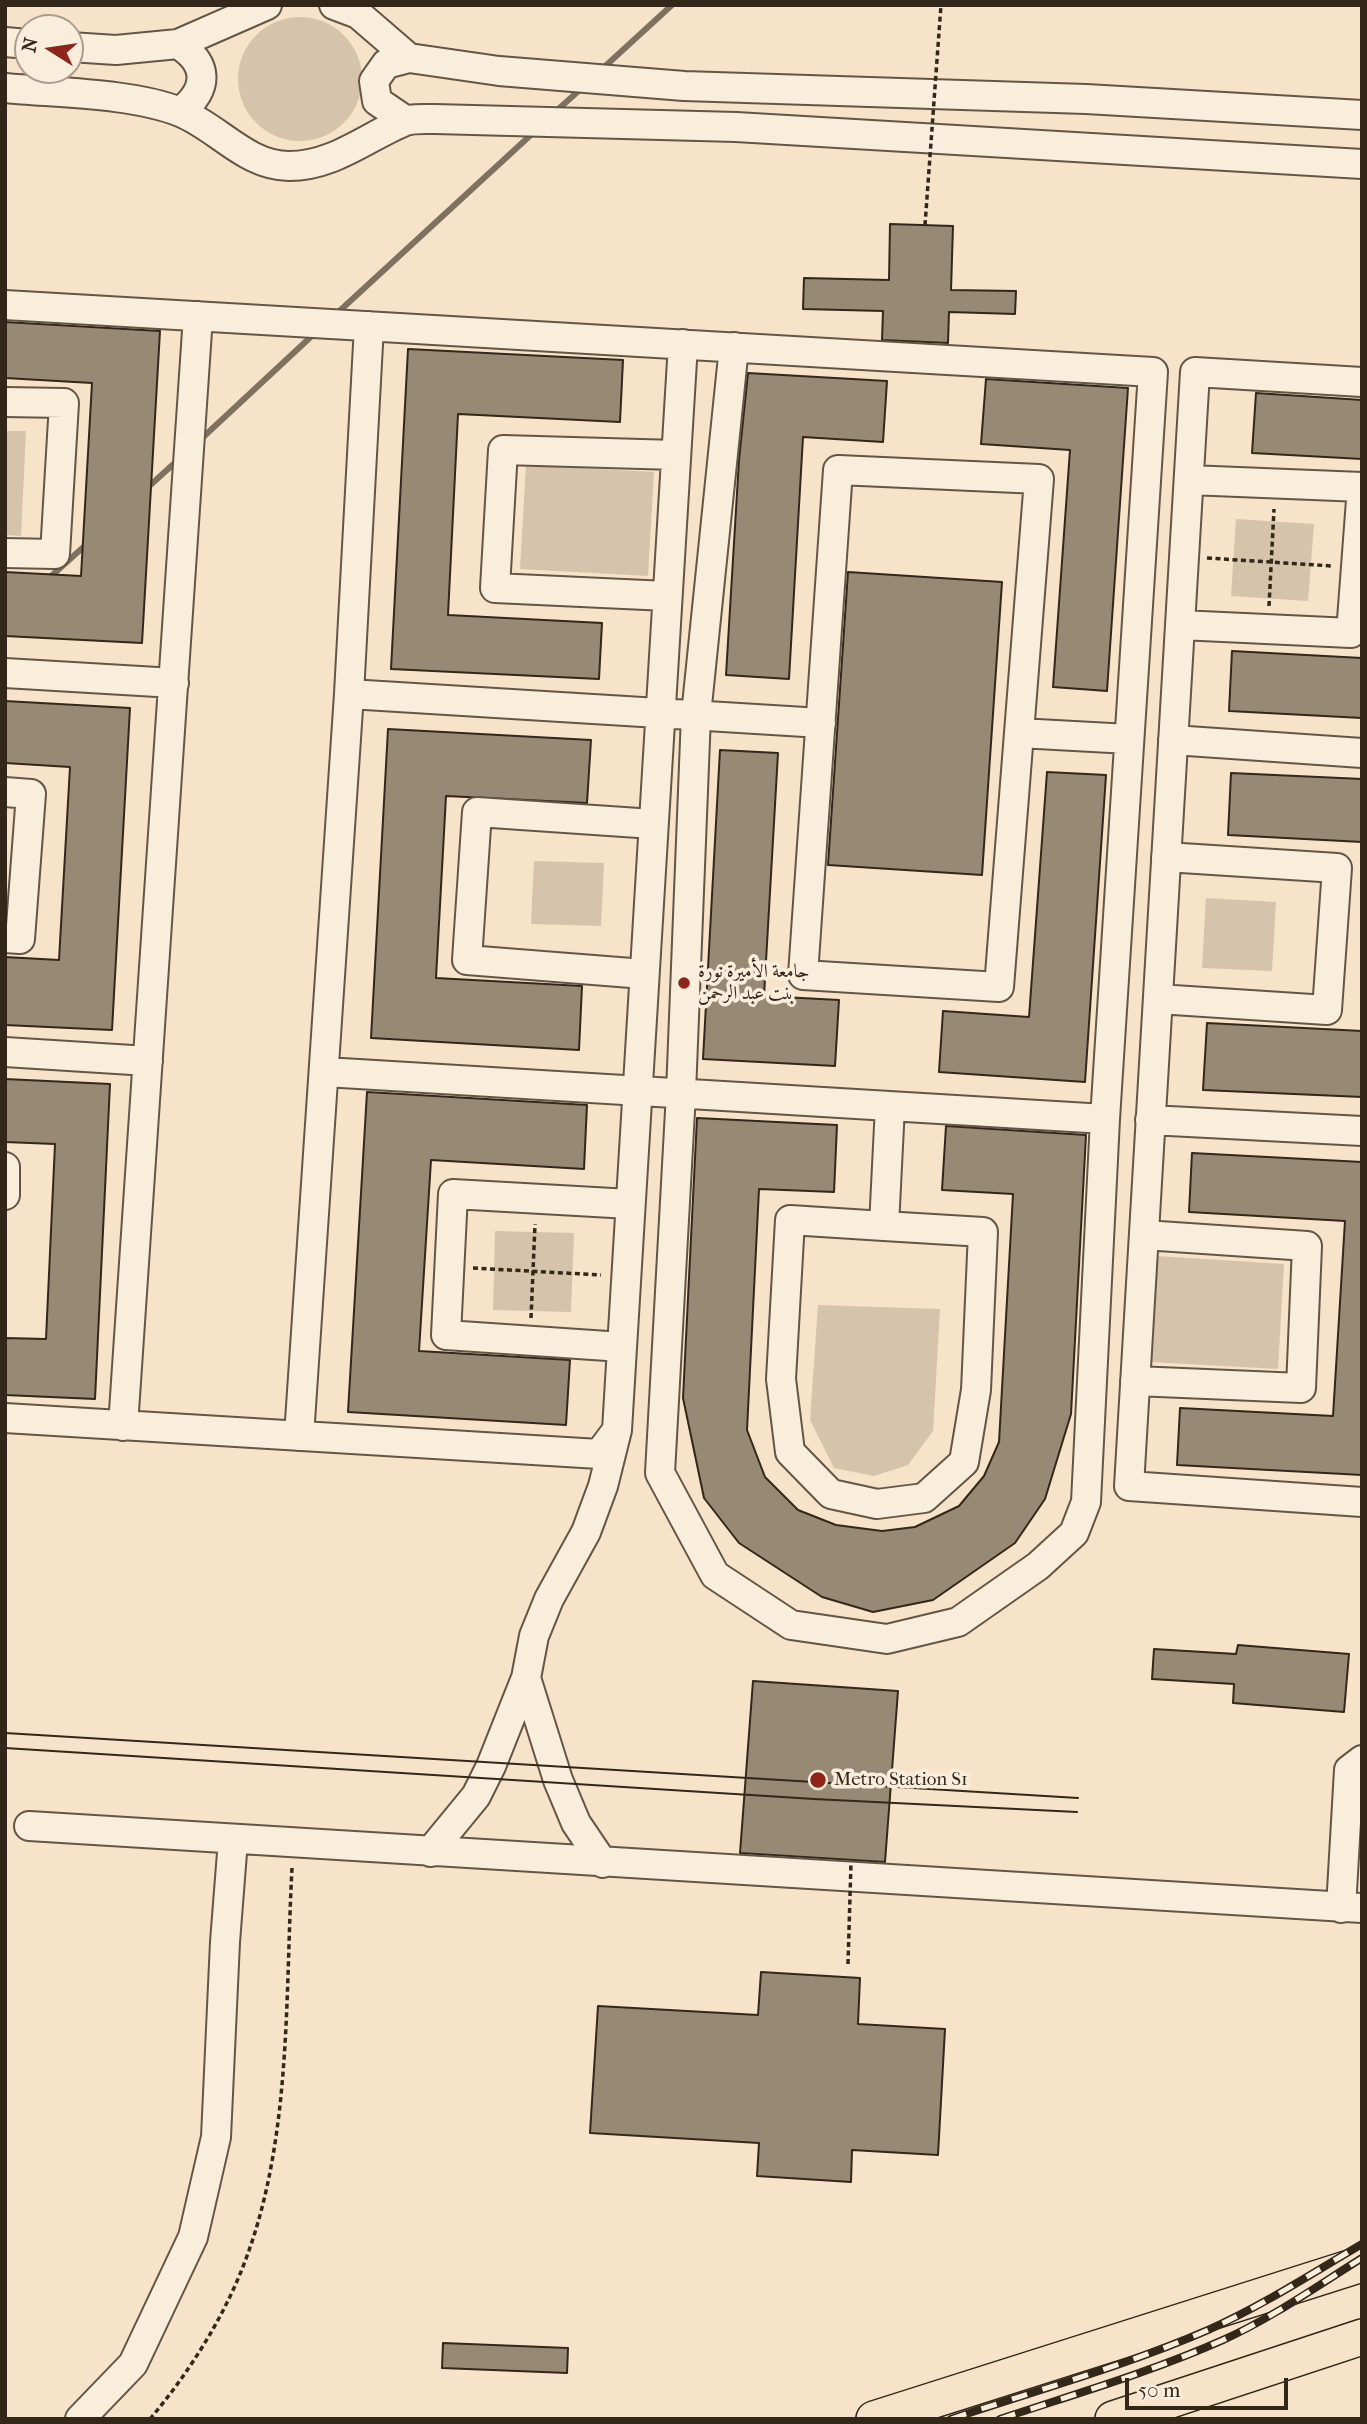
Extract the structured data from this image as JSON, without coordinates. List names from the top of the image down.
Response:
{
  "places": ["جامعة الأميرة نورة بنت عبد الرحمن", "Metro Station S1"],
  "scale_bar": "50 m",
  "north": "left"
}
